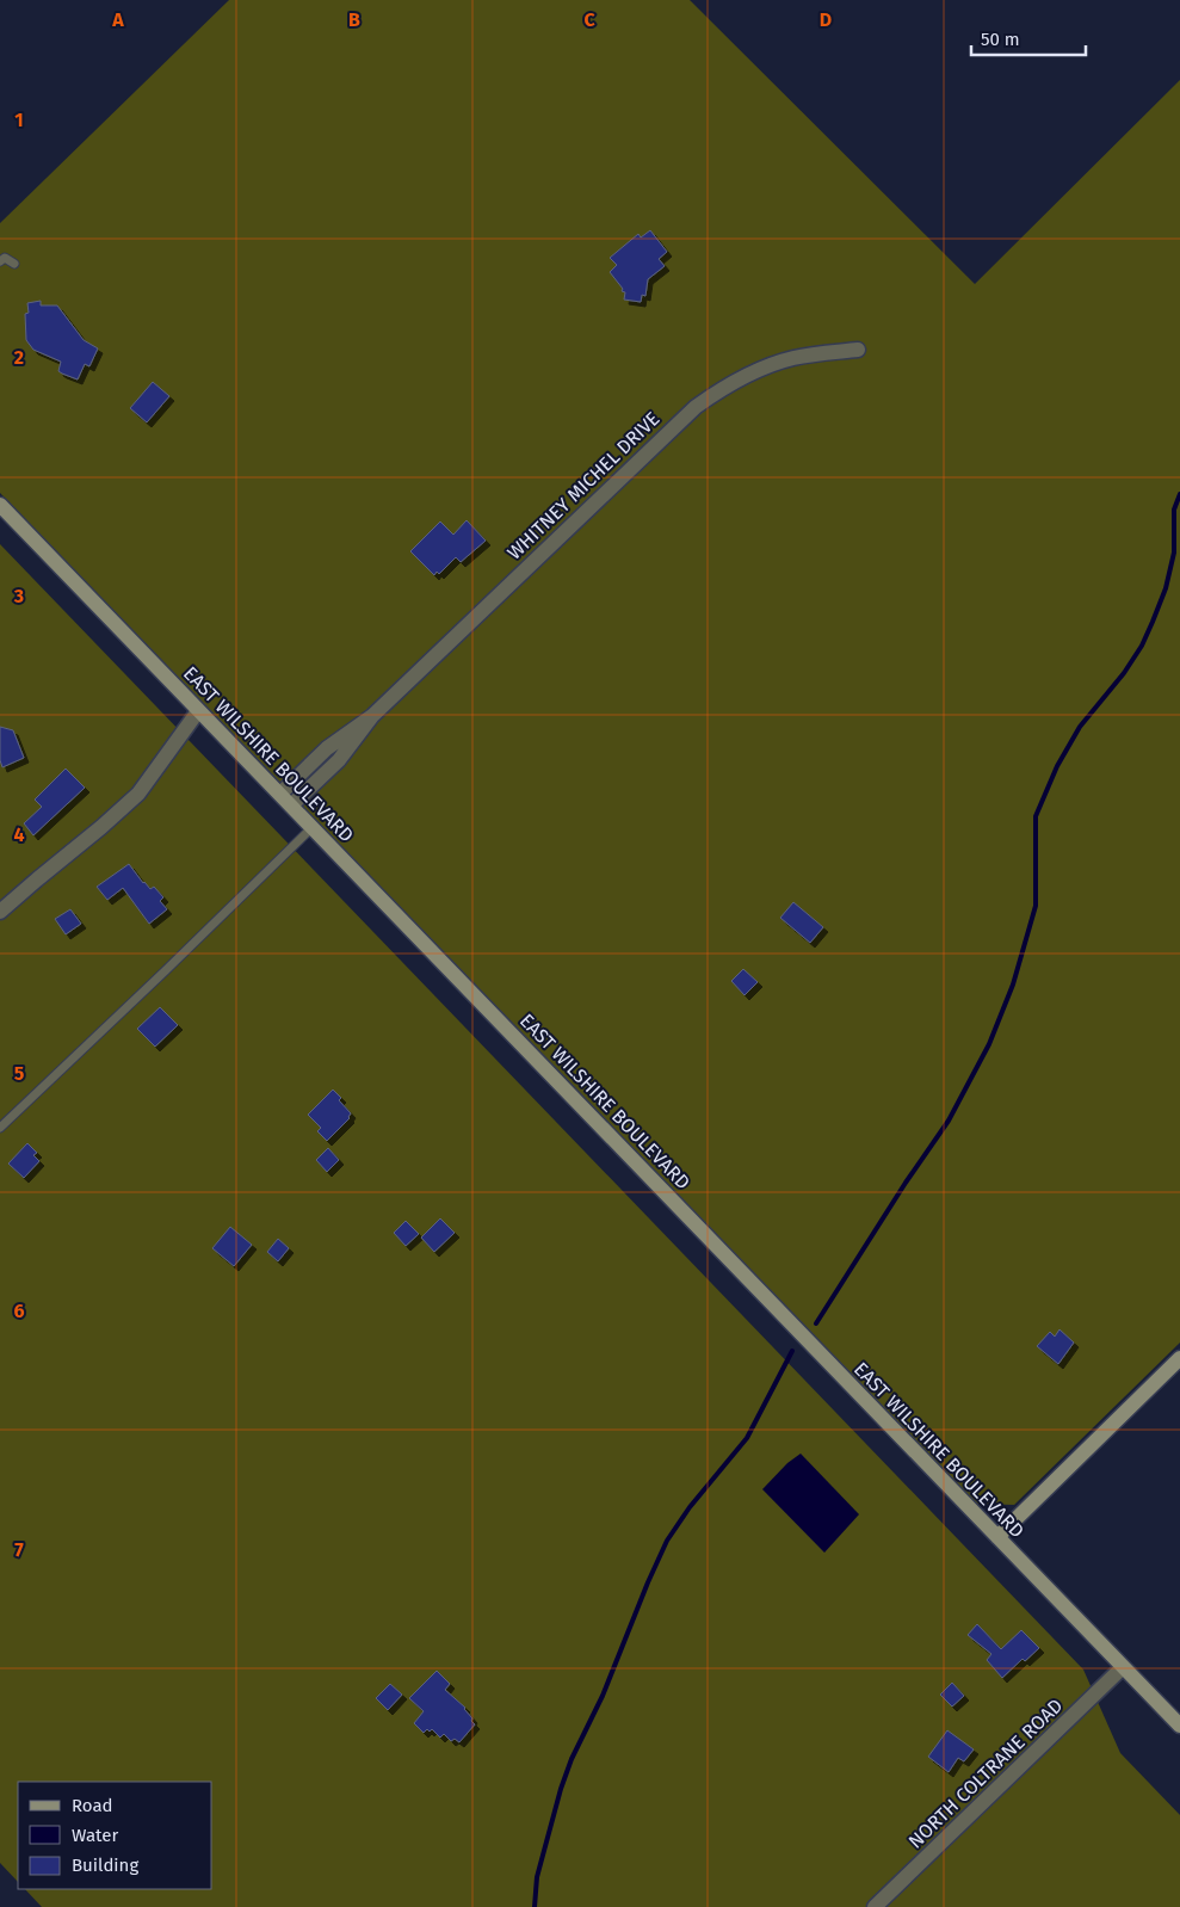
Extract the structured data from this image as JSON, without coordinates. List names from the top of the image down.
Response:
{
  "streets": {
    "street": ["WHITNEY MICHEL DRIVE", "EAST WILSHIRE BOULEVARD", "NORTH COLTRANE ROAD"]
  },
  "crossings": [
    ["WHITNEY MICHEL DRIVE", "EAST WILSHIRE BOULEVARD"],
    ["EAST WILSHIRE BOULEVARD", "NORTH COLTRANE ROAD"]
  ],
  "legend": ["Road", "Water", "Building"],
  "scale_bar": "50 m",
  "grid": {
    "columns": [
      "A",
      "B",
      "C",
      "D"
    ],
    "rows": [
      "1",
      "2",
      "3",
      "4",
      "5",
      "6",
      "7"
    ]
  }
}
